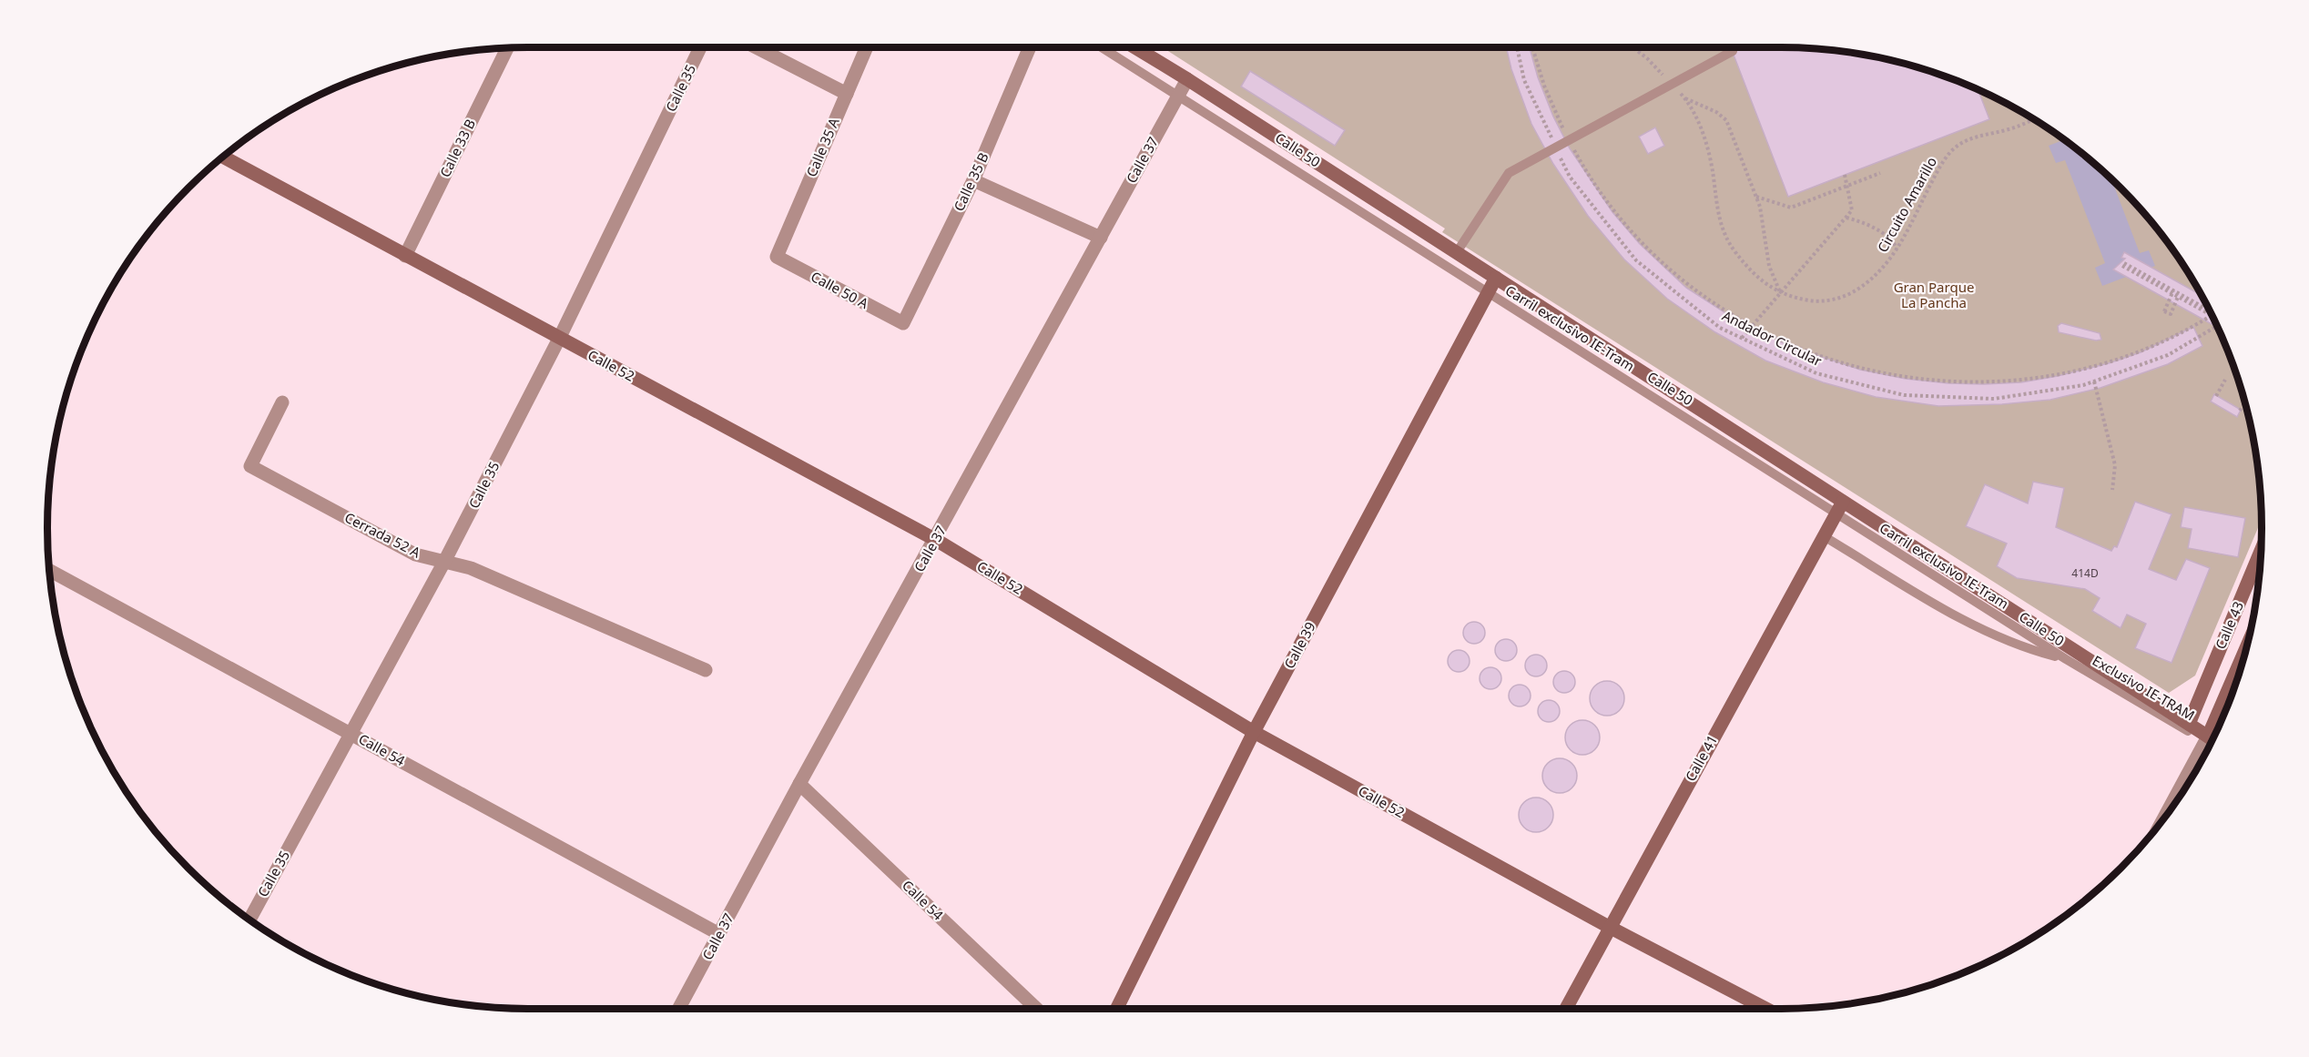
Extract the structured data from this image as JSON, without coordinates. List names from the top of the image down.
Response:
{
  "streets": {
    "main road": [
      "Calle 50",
      "Calle 52",
      "Calle 43",
      "Calle 39",
      "Calle 41"
    ],
    "street": [
      "Calle 35",
      "Calle 35 A",
      "Calle 33 B",
      "Calle 37",
      "Calle 35 B",
      "Calle 50 A",
      "Cerrada 52 A",
      "Calle 54"
    ],
    "lane": ["Carril exclusivo IE-Tram", "Exclusivo IE-TRAM"],
    "path": ["Circuito Amarillo", "Andador Circular"]
  },
  "crossings": [
    ["Calle 35", "Calle 52"],
    ["Calle 35", "Cerrada 52 A"],
    ["Calle 35", "Calle 54"],
    ["Calle 35 A", "Calle 50 A"],
    ["Calle 33 B", "Calle 52"],
    ["Calle 50", "Calle 37"],
    ["Calle 50", "Calle 43"],
    ["Calle 50", "Calle 39"],
    ["Calle 50", "Calle 41"],
    ["Calle 37", "Carril exclusivo IE-Tram"],
    ["Calle 37", "Calle 52"],
    ["Calle 37", "Calle 54"],
    ["Calle 35 B", "Calle 50 A"],
    ["Carril exclusivo IE-Tram", "Calle 39"],
    ["Carril exclusivo IE-Tram", "Exclusivo IE-TRAM"],
    ["Carril exclusivo IE-Tram", "Calle 41"],
    ["Calle 52", "Calle 39"],
    ["Calle 52", "Calle 41"]
  ],
  "parks": ["Gran Parque La Pancha"],
  "house_numbers": ["414D"]
}
